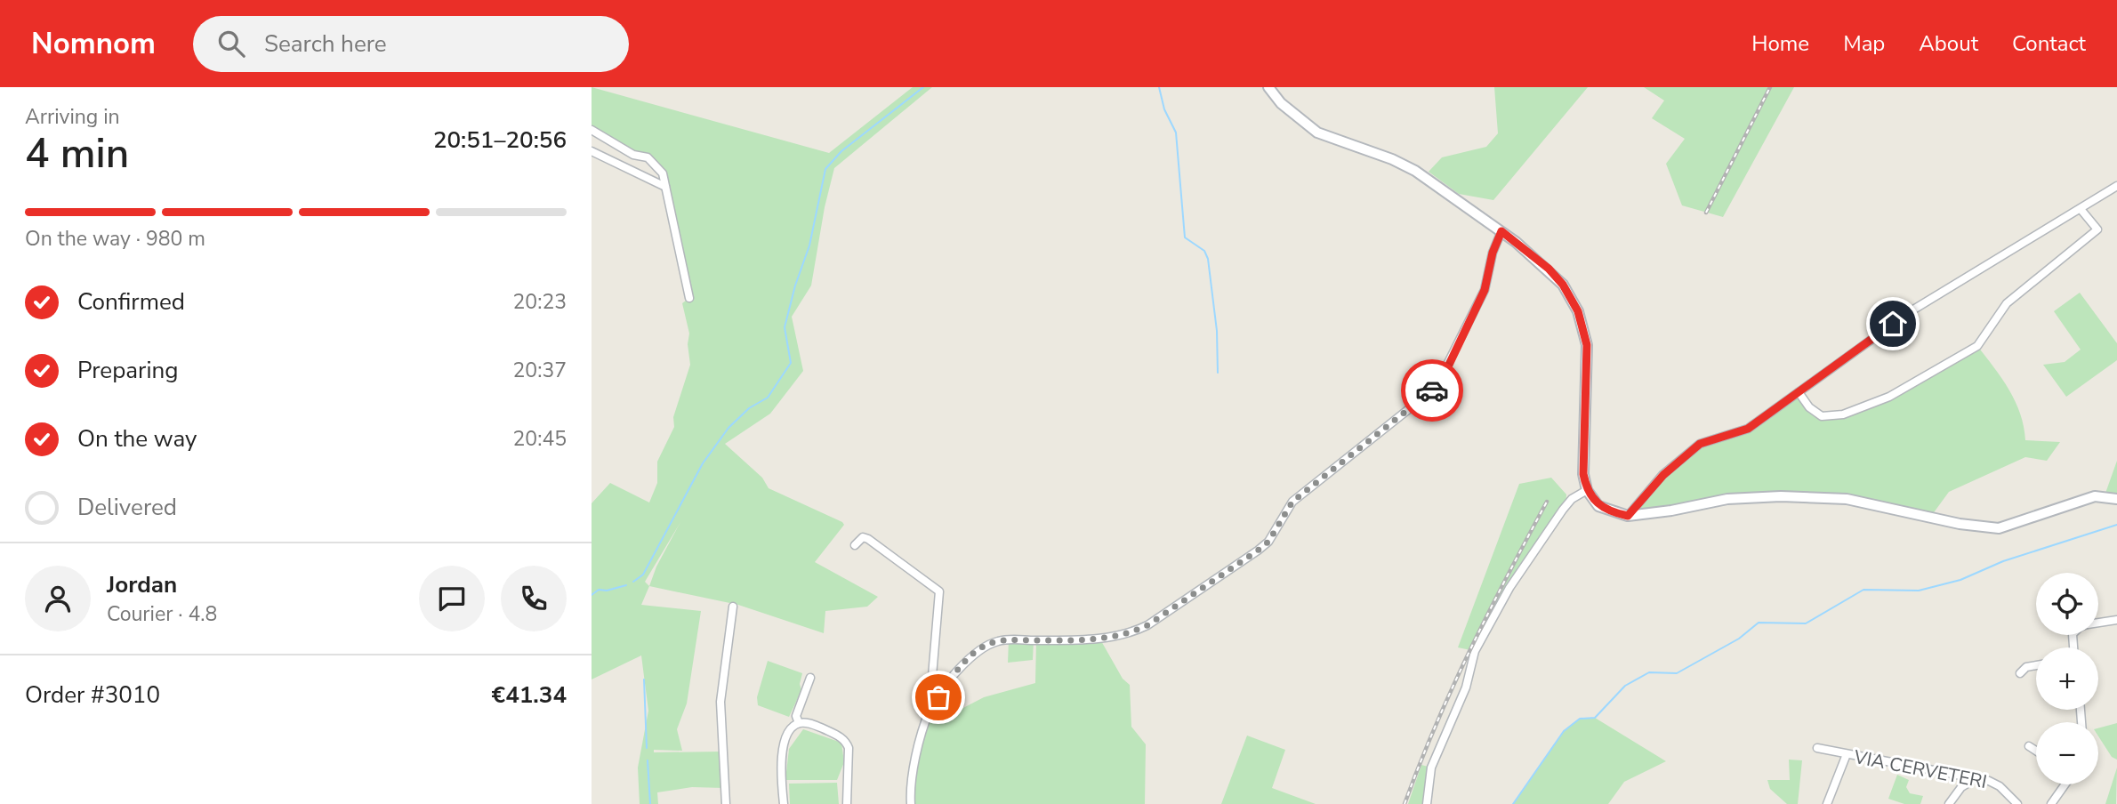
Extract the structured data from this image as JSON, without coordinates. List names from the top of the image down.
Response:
{
  "streets": {
    "street": ["VIA CERVETERI"]
  },
  "page": {
    "header": "Nomnom",
    "search": "Search here",
    "nav": [
      "Home",
      "Map",
      "About",
      "Contact"
    ],
    "heading": ["4 min", "Arriving in", "20:51–20:56"],
    "panel": [
      "Jordan",
      "Courier · 4.8",
      "Order #3010",
      "€41.34"
    ],
    "bar": "On the way · 980 m",
    "list": [
      ["Confirmed", "20:23"],
      ["Preparing", "20:37"],
      ["On the way", "20:45"],
      "Delivered"
    ],
    "map_buttons": ["+", "−"]
  }
}
